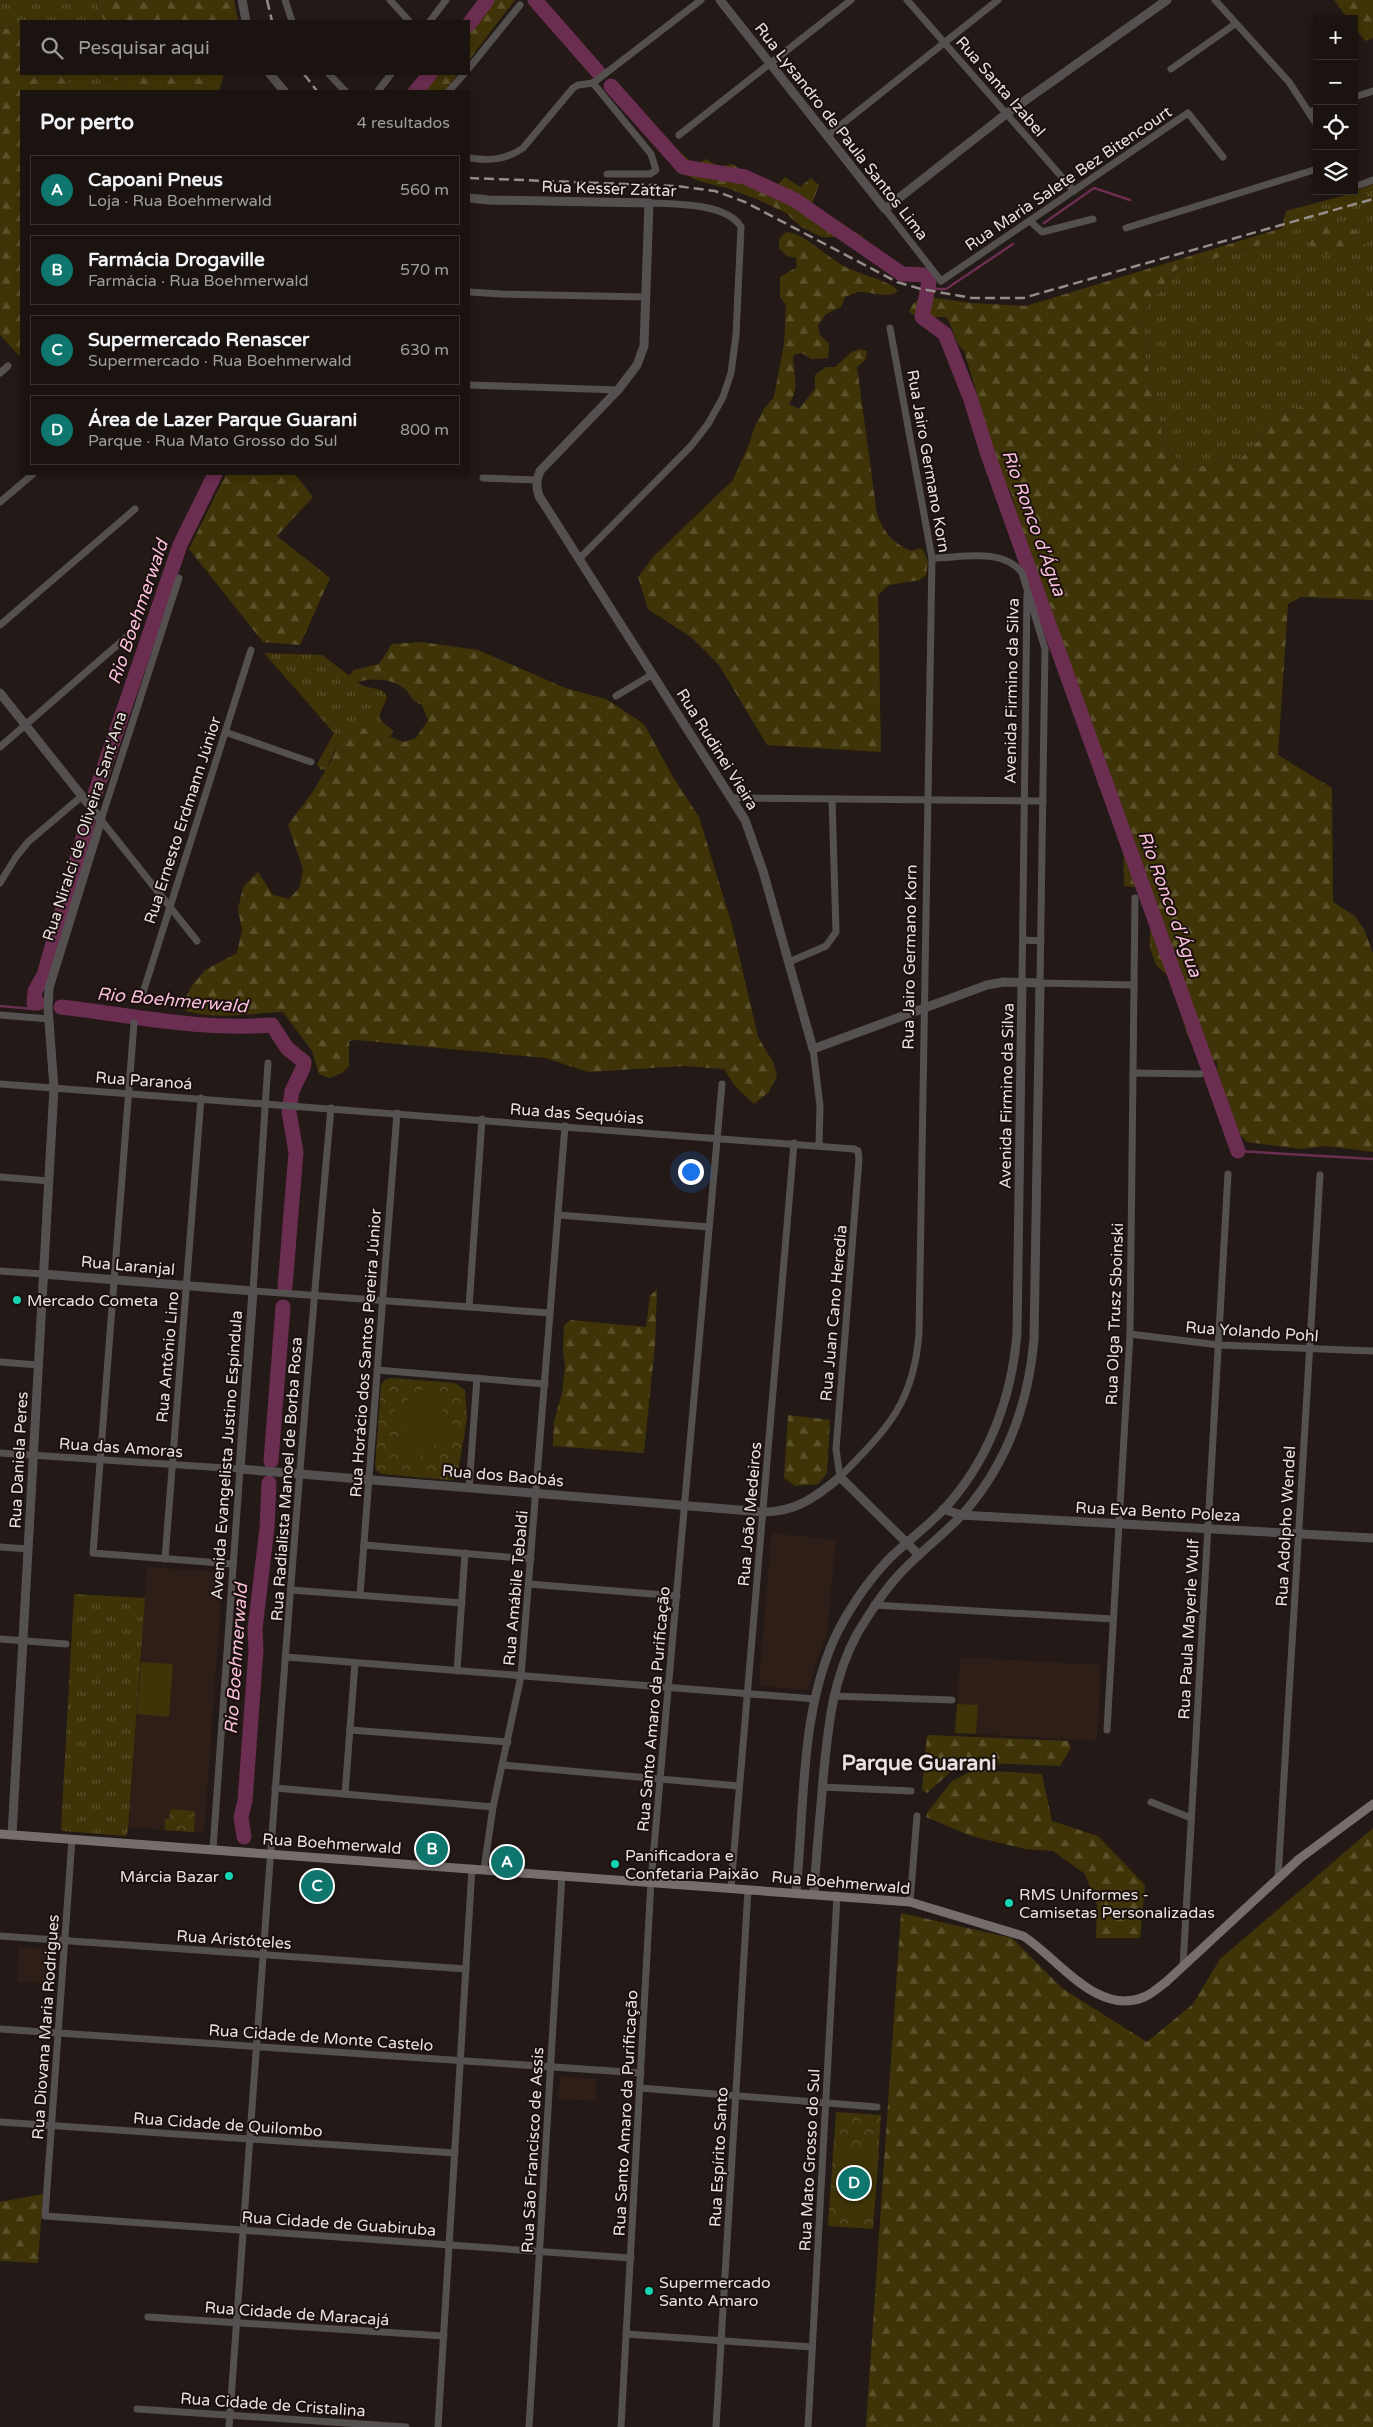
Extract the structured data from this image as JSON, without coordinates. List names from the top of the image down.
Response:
{
  "streets": {
    "main road": ["Rua Boehmerwald"],
    "street": [
      "Rua Santa Izabel",
      "Rua Lysandro de Paula Santos Lima",
      "Rua Maria Salete Bez Bitencourt",
      "Rua Kesser Zattar",
      "Rua Jairo Germano Korn",
      "Avenida Firmino da Silva",
      "Rua Rudinei Vieira",
      "Rua Ernesto Erdmann Júnior",
      "Rua Niralci de Oliveira Sant'Ana",
      "Rua Paranoá",
      "Rua das Sequóias",
      "Rua Laranjal",
      "Rua Juan Cano Heredia",
      "Rua Olga Trusz Sboinski",
      "Rua Yolando Pohl",
      "Rua Horácio dos Santos Pereira Júnior",
      "Rua Antônio Lino",
      "Rua das Amoras",
      "Avenida Evangelista Justino Espíndula",
      "Rua Daniela Peres",
      "Rua dos Baobás",
      "Rua Radialista Manoel de Borba Rosa",
      "Rua Eva Bento Poleza",
      "Rua João Medeiros",
      "Rua Adolpho Wendel",
      "Rua Amábile Tebaldi",
      "Rua Paula Mayerle Wulf",
      "Rua Santo Amaro da Purificação",
      "Rua Aristóteles",
      "Rua Diovana Maria Rodrigues",
      "Rua Cidade de Monte Castelo",
      "Rua Cidade de Quilombo",
      "Rua São Francisco de Assis",
      "Rua Espírito Santo",
      "Rua Mato Grosso do Sul",
      "Rua Cidade de Guabiruba",
      "Rua Cidade de Maracajá",
      "Rua Cidade de Cristalina"
    ]
  },
  "crossings": [
    ["Rua Santa Izabel", "Rua Maria Salete Bez Bitencourt"],
    ["Rua Lysandro de Paula Santos Lima", "Rua Maria Salete Bez Bitencourt"],
    ["Rua Kesser Zattar", "Rua Rudinei Vieira"],
    ["Rua Jairo Germano Korn", "Rua Juan Cano Heredia"],
    ["Rua Jairo Germano Korn", "Rua dos Baobás"],
    ["Rua Jairo Germano Korn", "Rua João Medeiros"],
    ["Avenida Firmino da Silva", "Rua Eva Bento Poleza"],
    ["Avenida Firmino da Silva", "Rua Boehmerwald"],
    ["Rua Rudinei Vieira", "Rua das Sequóias"],
    ["Rua Niralci de Oliveira Sant'Ana", "Rua Paranoá"],
    ["Rua Niralci de Oliveira Sant'Ana", "Rua Daniela Peres"],
    ["Rua Paranoá", "Rua das Sequóias"],
    ["Rua Paranoá", "Rua Antônio Lino"],
    ["Rua Paranoá", "Avenida Evangelista Justino Espíndula"],
    ["Rua Paranoá", "Rua Daniela Peres"],
    ["Rua das Sequóias", "Rua Juan Cano Heredia"],
    ["Rua das Sequóias", "Rua Horácio dos Santos Pereira Júnior"],
    ["Rua das Sequóias", "Rua Radialista Manoel de Borba Rosa"],
    ["Rua das Sequóias", "Rua João Medeiros"],
    ["Rua das Sequóias", "Rua Amábile Tebaldi"],
    ["Rua das Sequóias", "Rua Santo Amaro da Purificação"],
    ["Rua Laranjal", "Rua Antônio Lino"],
    ["Rua Laranjal", "Avenida Evangelista Justino Espíndula"],
    ["Rua Laranjal", "Rua Daniela Peres"],
    ["Rua Olga Trusz Sboinski", "Rua Yolando Pohl"],
    ["Rua Olga Trusz Sboinski", "Rua Eva Bento Poleza"],
    ["Rua Yolando Pohl", "Rua Adolpho Wendel"],
    ["Rua Yolando Pohl", "Rua Paula Mayerle Wulf"],
    ["Rua Horácio dos Santos Pereira Júnior", "Rua dos Baobás"],
    ["Rua Antônio Lino", "Rua das Amoras"],
    ["Rua das Amoras", "Avenida Evangelista Justino Espíndula"],
    ["Rua das Amoras", "Rua Daniela Peres"],
    ["Rua das Amoras", "Rua dos Baobás"],
    ["Avenida Evangelista Justino Espíndula", "Rua dos Baobás"],
    ["Avenida Evangelista Justino Espíndula", "Rua Boehmerwald"],
    ["Rua Daniela Peres", "Rua Boehmerwald"],
    ["Rua dos Baobás", "Rua Radialista Manoel de Borba Rosa"],
    ["Rua dos Baobás", "Rua João Medeiros"],
    ["Rua dos Baobás", "Rua Amábile Tebaldi"],
    ["Rua dos Baobás", "Rua Santo Amaro da Purificação"],
    ["Rua Radialista Manoel de Borba Rosa", "Rua Boehmerwald"],
    ["Rua Radialista Manoel de Borba Rosa", "Rua Aristóteles"],
    ["Rua Radialista Manoel de Borba Rosa", "Rua Cidade de Monte Castelo"],
    ["Rua Radialista Manoel de Borba Rosa", "Rua Cidade de Quilombo"],
    ["Rua Radialista Manoel de Borba Rosa", "Rua Cidade de Guabiruba"],
    ["Rua Radialista Manoel de Borba Rosa", "Rua Cidade de Maracajá"],
    ["Rua Radialista Manoel de Borba Rosa", "Rua Cidade de Cristalina"],
    ["Rua Eva Bento Poleza", "Rua Adolpho Wendel"],
    ["Rua Eva Bento Poleza", "Rua Paula Mayerle Wulf"],
    ["Rua João Medeiros", "Rua Boehmerwald"],
    ["Rua Adolpho Wendel", "Rua Boehmerwald"],
    ["Rua Amábile Tebaldi", "Rua Boehmerwald"],
    ["Rua Paula Mayerle Wulf", "Rua Boehmerwald"],
    ["Rua Santo Amaro da Purificação", "Rua Boehmerwald"],
    ["Rua Santo Amaro da Purificação", "Rua Cidade de Monte Castelo"],
    ["Rua Santo Amaro da Purificação", "Rua Cidade de Guabiruba"],
    ["Rua Boehmerwald", "Rua Diovana Maria Rodrigues"],
    ["Rua Boehmerwald", "Rua São Francisco de Assis"],
    ["Rua Boehmerwald", "Rua Espírito Santo"],
    ["Rua Boehmerwald", "Rua Mato Grosso do Sul"],
    ["Rua Aristóteles", "Rua Diovana Maria Rodrigues"],
    ["Rua Diovana Maria Rodrigues", "Rua Cidade de Monte Castelo"],
    ["Rua Diovana Maria Rodrigues", "Rua Cidade de Quilombo"],
    ["Rua Diovana Maria Rodrigues", "Rua Cidade de Guabiruba"],
    ["Rua Cidade de Monte Castelo", "Rua São Francisco de Assis"],
    ["Rua São Francisco de Assis", "Rua Cidade de Guabiruba"]
  ],
  "districts": ["Parque Guarani"],
  "water": ["Rio Ronco d'Água", "Rio Boehmerwald"],
  "places": [
    "Mercado Cometa",
    "Panificadora e Confetaria Paixão",
    "Márcia Bazar",
    "RMS Uniformes - Camisetas Personalizadas",
    "Supermercado Santo Amaro"
  ],
  "page": {
    "map_buttons": ["+", "−"],
    "search": "Pesquisar aqui",
    "heading": ["Por perto", "4 resultados"],
    "list": [
      {
        "mark": "A",
        "name": "Capoani Pneus",
        "note": "Loja · Rua Boehmerwald",
        "value": "560 m"
      },
      {
        "mark": "B",
        "name": "Farmácia Drogaville",
        "note": "Farmácia · Rua Boehmerwald",
        "value": "570 m"
      },
      {
        "mark": "C",
        "name": "Supermercado Renascer",
        "note": "Supermercado · Rua Boehmerwald",
        "value": "630 m"
      },
      {
        "mark": "D",
        "name": "Área de Lazer Parque Guarani",
        "note": "Parque · Rua Mato Grosso do Sul",
        "value": "800 m"
      }
    ],
    "pins": [
      "B",
      "A",
      "C",
      "D"
    ]
  }
}
